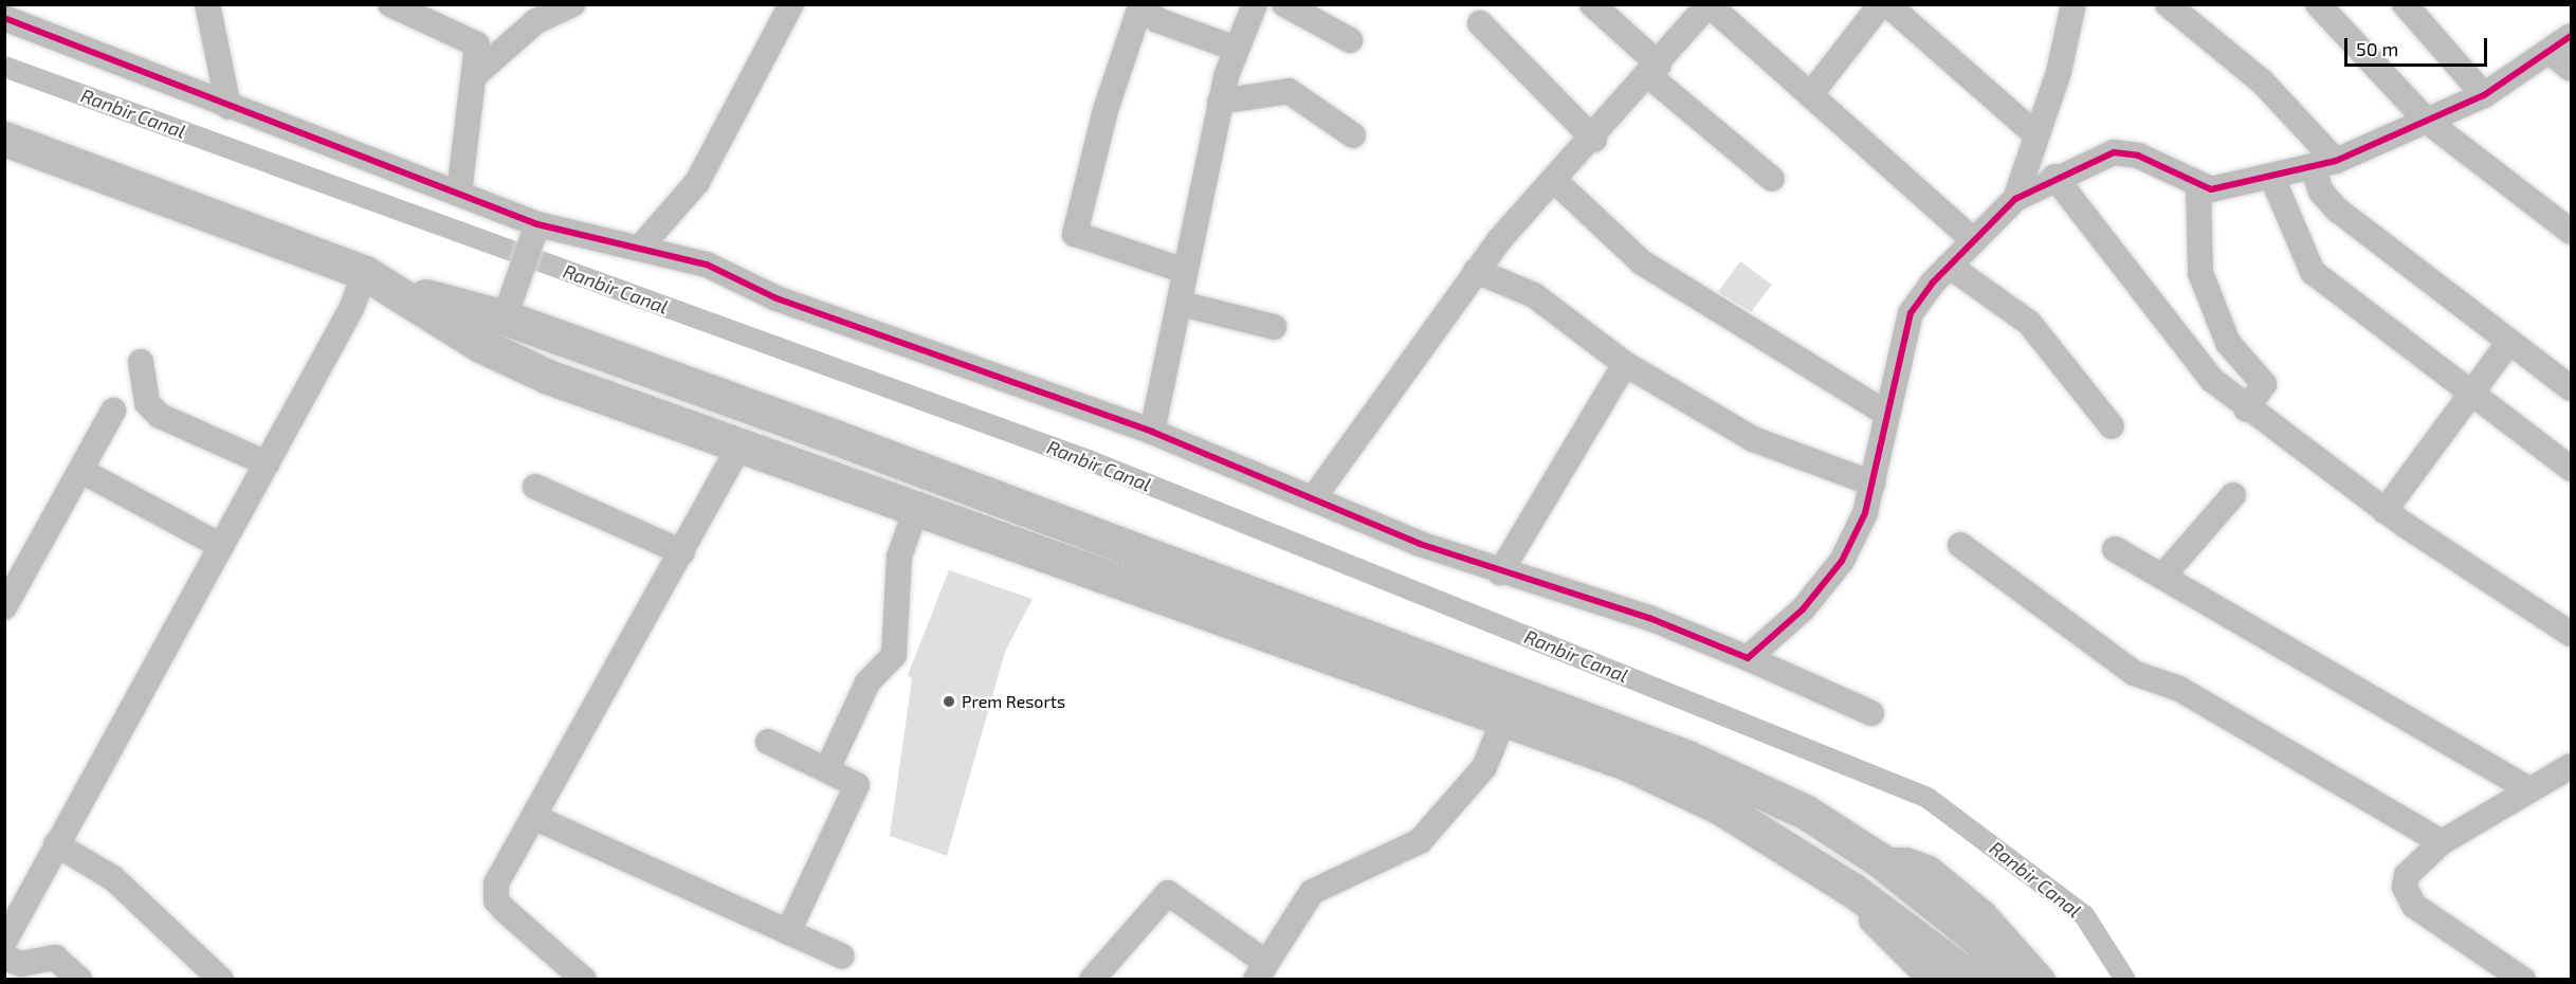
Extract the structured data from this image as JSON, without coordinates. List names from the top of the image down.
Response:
{
  "water": ["Ranbir Canal"],
  "places": ["Prem Resorts"],
  "scale_bar": "50 m"
}
